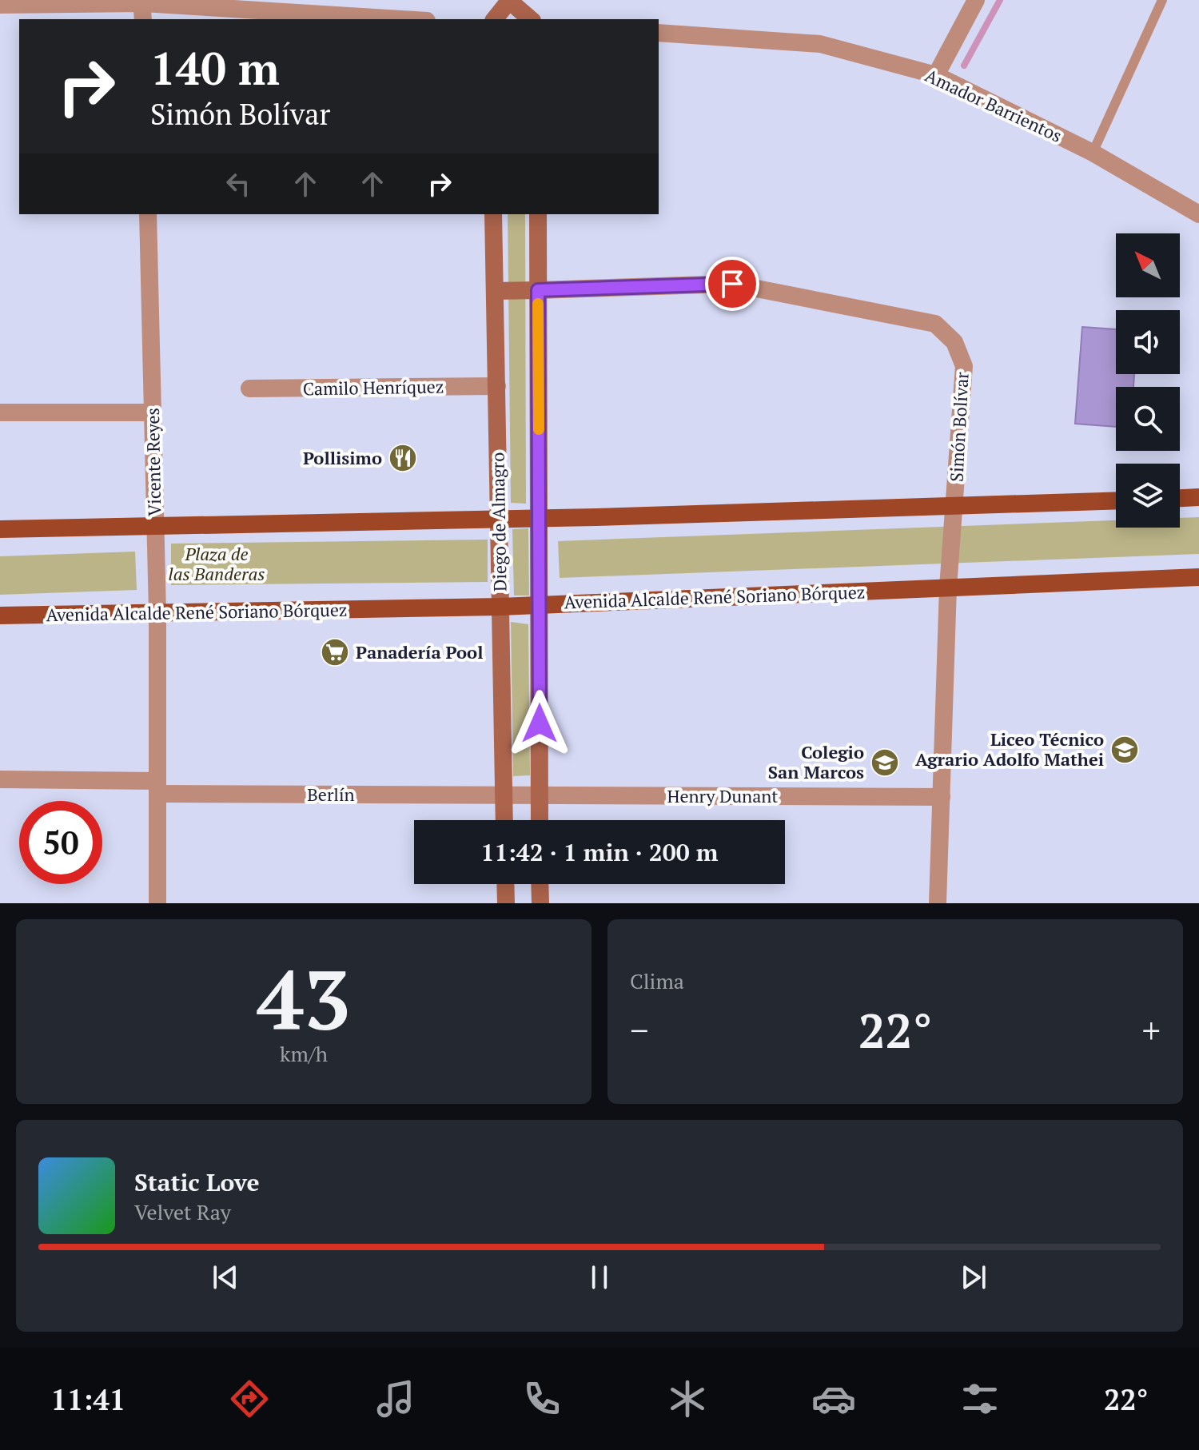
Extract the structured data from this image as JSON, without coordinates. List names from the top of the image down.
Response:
{
  "streets": {
    "main road": ["Diego de Almagro", "Avenida Alcalde René Soriano Bórquez"],
    "street": [
      "Amador Barrientos",
      "Camilo Henríquez",
      "Simón Bolívar",
      "Vicente Reyes",
      "Berlín",
      "Henry Dunant"
    ]
  },
  "crossings": [
    ["Camilo Henríquez", "Diego de Almagro"],
    ["Simón Bolívar", "Avenida Alcalde René Soriano Bórquez"],
    ["Simón Bolívar", "Henry Dunant"],
    ["Vicente Reyes", "Avenida Alcalde René Soriano Bórquez"],
    ["Vicente Reyes", "Berlín"],
    ["Diego de Almagro", "Avenida Alcalde René Soriano Bórquez"],
    ["Diego de Almagro", "Berlín"],
    ["Diego de Almagro", "Henry Dunant"],
    ["Berlín", "Henry Dunant"]
  ],
  "parks": ["Plaza de las Banderas"],
  "places": {
    "restaurant": ["Pollisimo"],
    "supermarket": ["Panadería Pool"],
    "school or university": ["Liceo Técnico Agrario Adolfo Mathei", "Colegio San Marcos"]
  },
  "north": "top left",
  "page": {
    "turn": ["140 m", "Simón Bolívar"],
    "limit": "50",
    "trip": "11:42 · 1 min · 200 m",
    "tile": [
      ["43", "km/h"],
      "Clima"
    ],
    "heat": ["−", "22°", "+"],
    "song": ["Static Love", "Velvet Ray"],
    "tabs": ["11:41", "22°"]
  }
}
